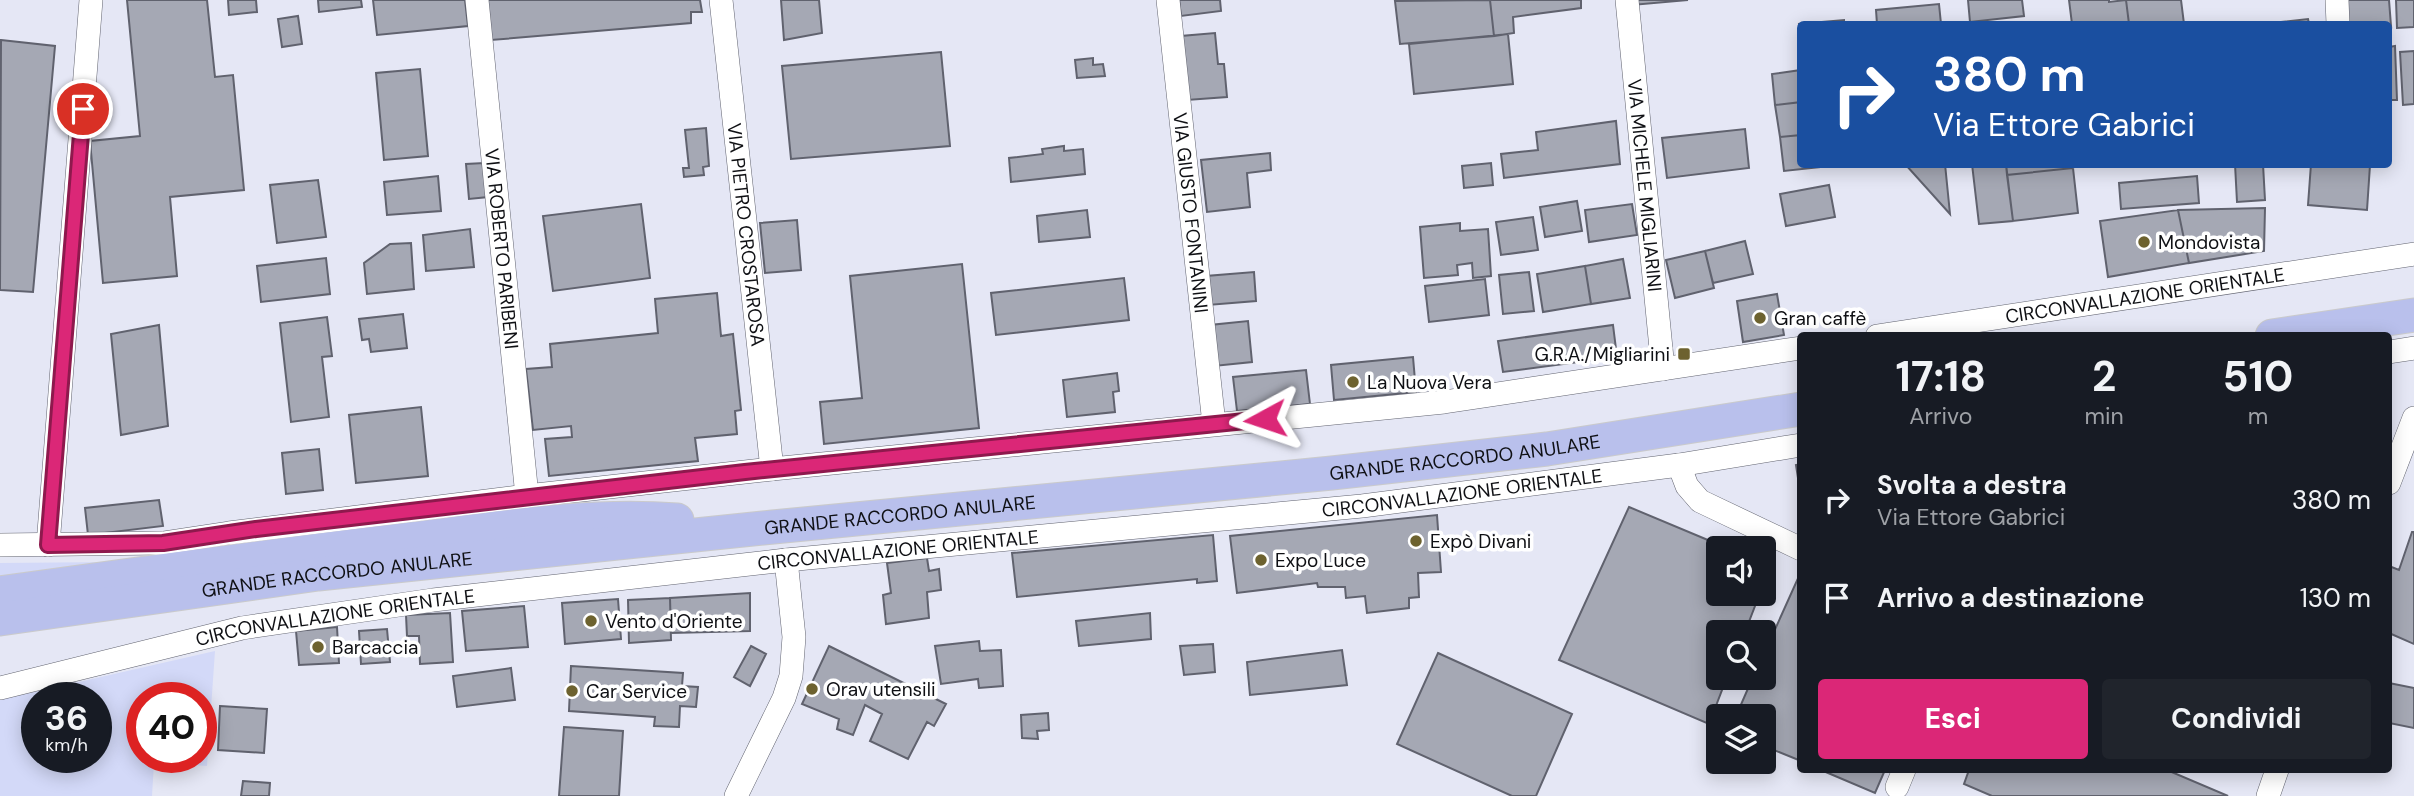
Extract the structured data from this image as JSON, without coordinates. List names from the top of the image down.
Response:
{
  "streets": {
    "highway": ["GRANDE RACCORDO ANULARE"],
    "street": [
      "VIA MICHELE MIGLIARINI",
      "VIA GIUSTO FONTANINI",
      "VIA PIETRO CROSTAROSA",
      "VIA ROBERTO PARIBENI",
      "CIRCONVALLAZIONE ORIENTALE"
    ]
  },
  "places": {
    "other": [
      "Mondovista",
      "Gran caffè",
      "La Nuova Vera",
      "Expò Divani",
      "Expo Luce",
      "Vento d'Oriente",
      "Barcaccia",
      "Orav utensili",
      "Car Service"
    ],
    "transit": ["G.R.A./Migliarini"]
  },
  "page": {
    "turn": ["380 m", "Via Ettore Gabrici"],
    "eta": [
      "17:18",
      "Arrivo",
      "2",
      "min",
      "510",
      "m"
    ],
    "list": [
      {
        "name": "Svolta a destra",
        "note": "Via Ettore Gabrici",
        "value": "380 m"
      },
      {
        "name": "Arrivo a destinazione",
        "value": "130 m"
      }
    ],
    "buttons": ["Esci", "Condividi"],
    "speed": "36 km/h",
    "limit": "40"
  }
}
